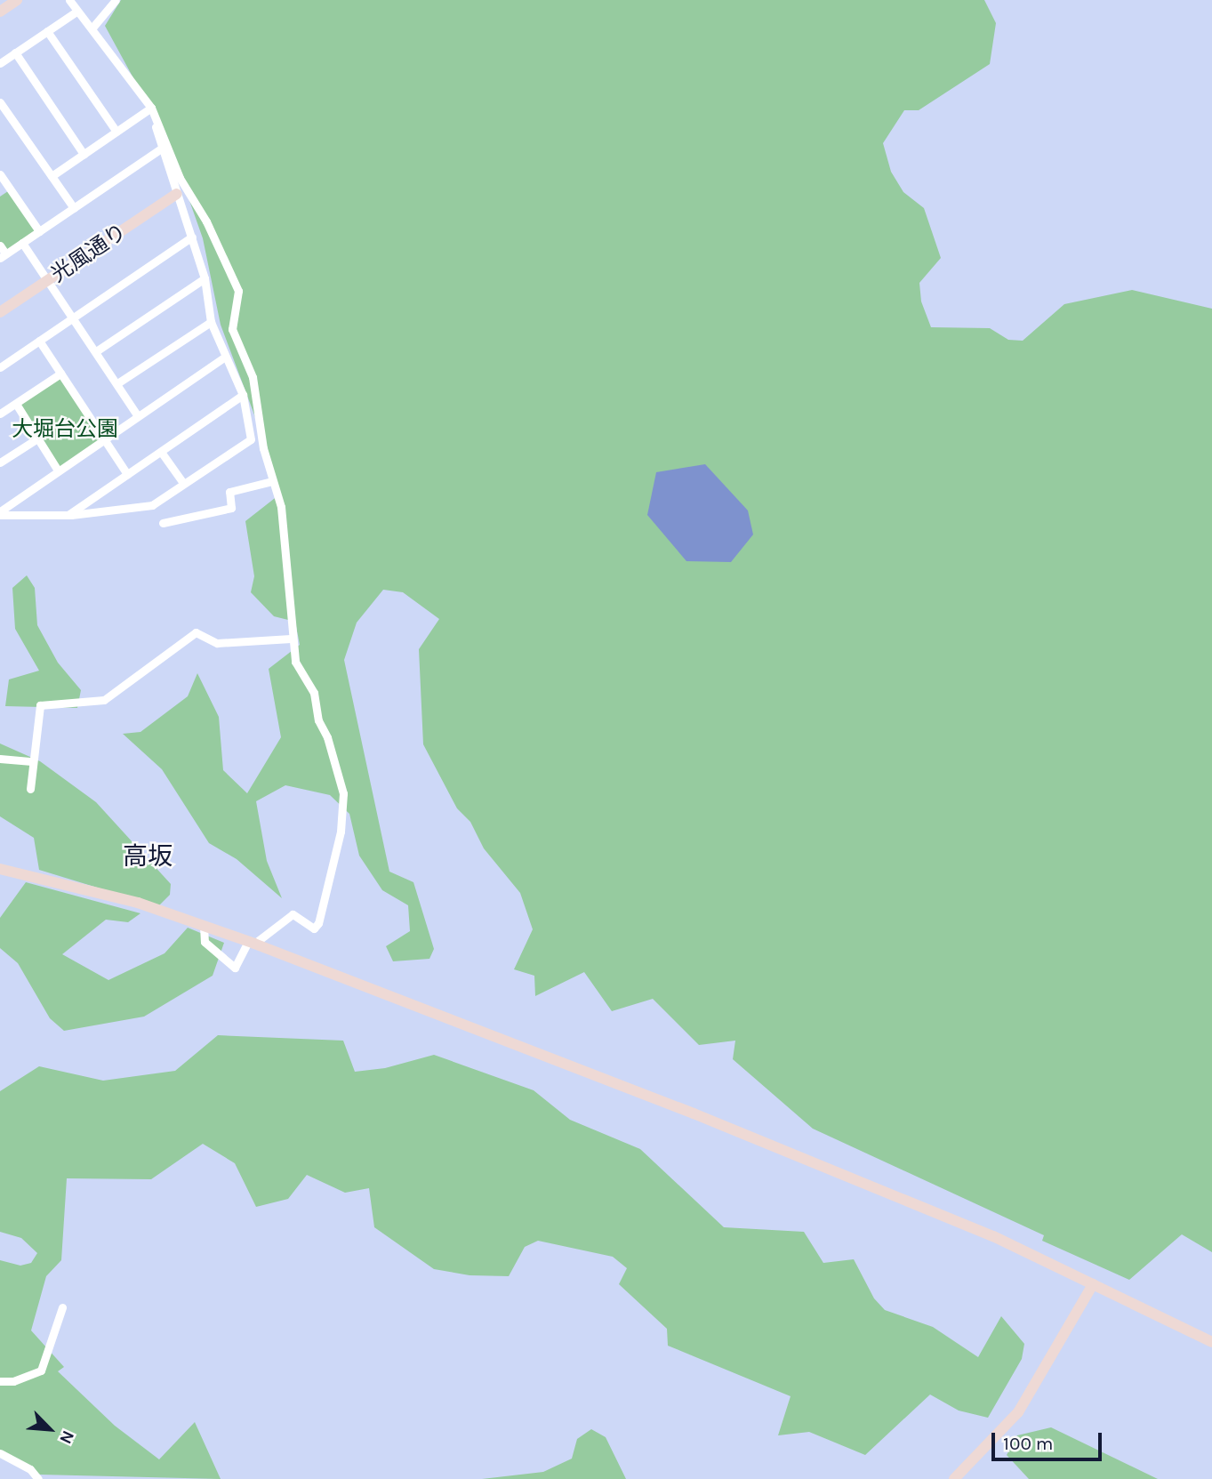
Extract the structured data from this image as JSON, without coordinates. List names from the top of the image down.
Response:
{
  "streets": {
    "street": ["光風通り"]
  },
  "districts": ["高坂"],
  "parks": ["大堀台公園"],
  "scale_bar": "100 m",
  "north": "bottom right"
}
